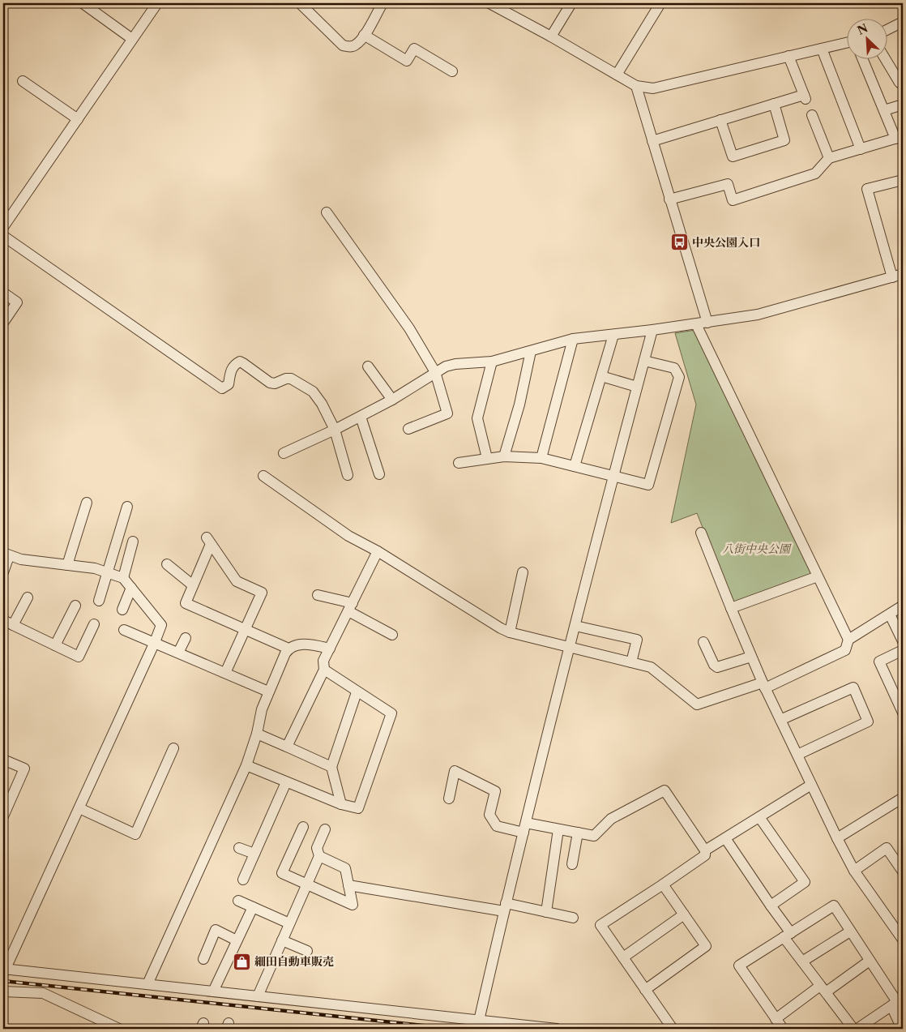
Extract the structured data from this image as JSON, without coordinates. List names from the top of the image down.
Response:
{
  "parks": ["八街中央公園"],
  "places": {
    "bus stop": ["中央公園入口"],
    "shop": ["細田自動車販売"]
  },
  "north": "top left"
}
